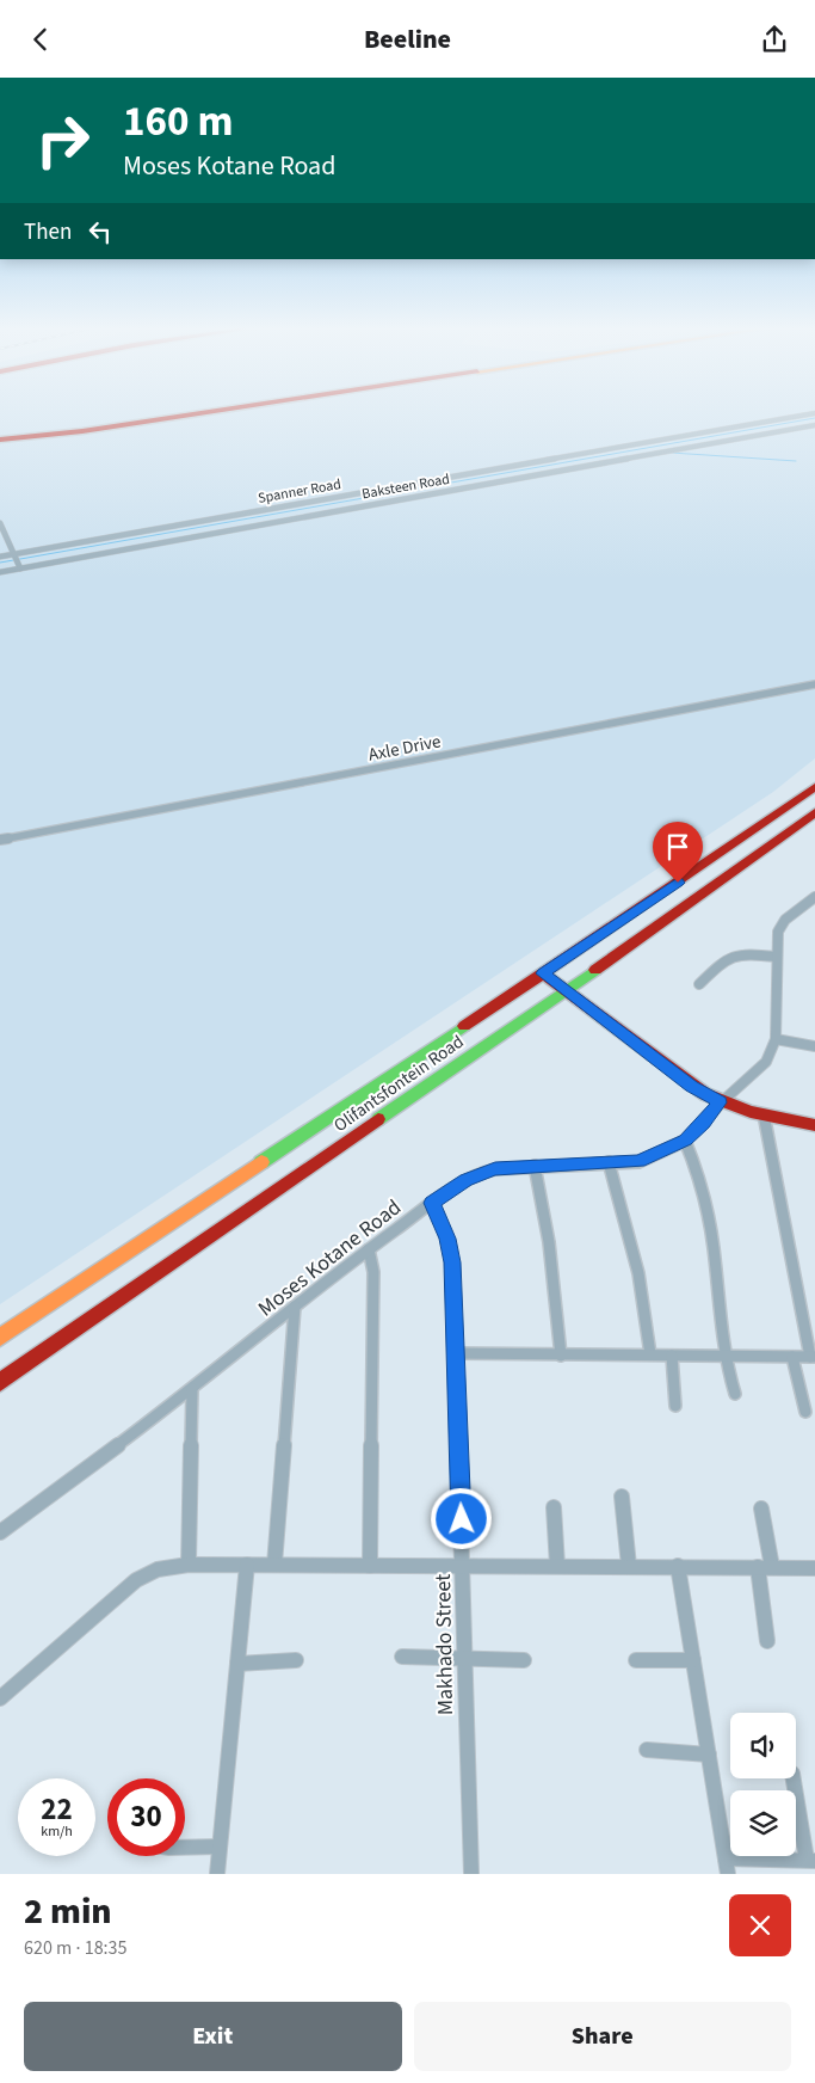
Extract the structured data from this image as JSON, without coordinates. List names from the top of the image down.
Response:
{
  "streets": {
    "main road": ["Olifantsfontein Road"],
    "street": [
      "Baksteen Road",
      "Spanner Road",
      "Axle Drive",
      "Moses Kotane Road",
      "Makhado Street"
    ]
  },
  "crossings": [
    ["Moses Kotane Road", "Makhado Street"]
  ],
  "page": {
    "header": "Beeline",
    "turn": ["160 m", "Moses Kotane Road"],
    "then": "Then",
    "speed": "22 km/h",
    "limit": "30",
    "heading": ["2 min", "620 m · 18:35"],
    "buttons": ["Exit", "Share"]
  }
}
